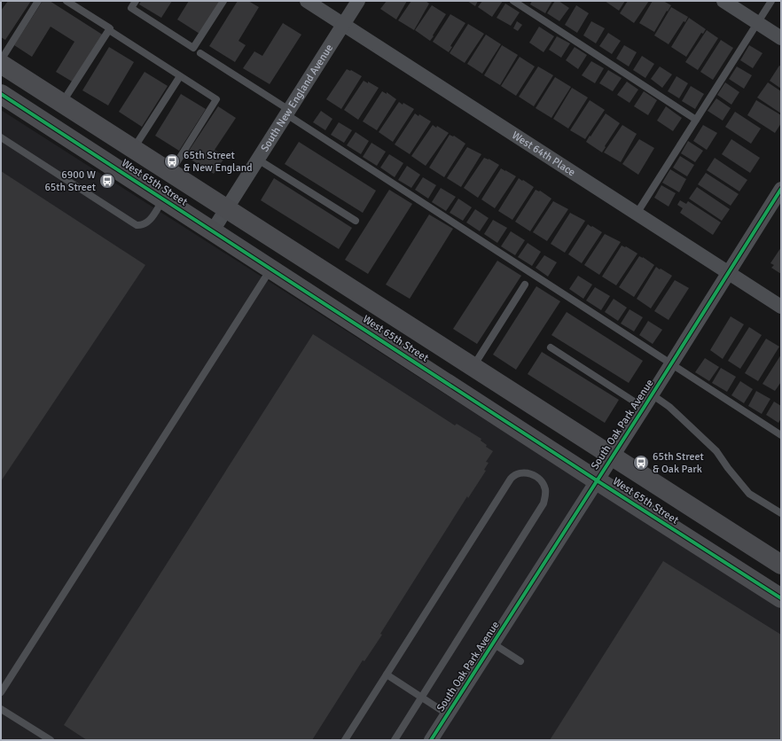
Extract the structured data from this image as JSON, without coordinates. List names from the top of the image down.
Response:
{
  "streets": {
    "street": [
      "South New England Avenue",
      "West 64th Place",
      "West 65th Street",
      "South Oak Park Avenue"
    ]
  },
  "crossings": [
    ["South New England Avenue", "West 64th Place"],
    ["South New England Avenue", "West 65th Street"],
    ["West 64th Place", "South Oak Park Avenue"],
    ["West 65th Street", "South Oak Park Avenue"]
  ],
  "places": {
    "bus stop": ["65th Street & New England", "6900 W 65th Street", "65th Street & Oak Park"]
  }
}
